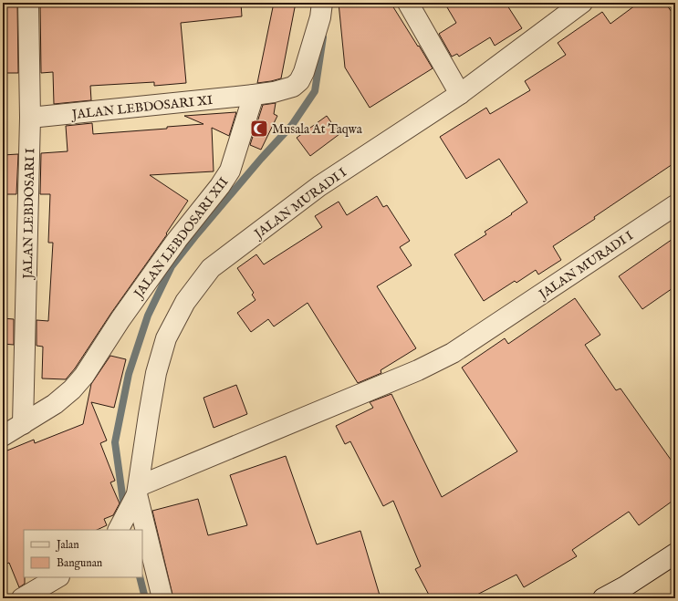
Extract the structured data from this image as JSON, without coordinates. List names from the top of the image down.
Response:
{
  "streets": {
    "street": [
      "JALAN LEBDOSARI XI",
      "JALAN MURADI I",
      "JALAN LEBDOSARI I",
      "JALAN LEBDOSARI XII"
    ]
  },
  "crossings": [
    ["JALAN LEBDOSARI XI", "JALAN LEBDOSARI I"],
    ["JALAN LEBDOSARI XI", "JALAN LEBDOSARI XII"],
    ["JALAN LEBDOSARI I", "JALAN LEBDOSARI XII"]
  ],
  "places": {
    "mosque": ["Musala At Taqwa"]
  },
  "legend": ["Jalan", "Bangunan"]
}
